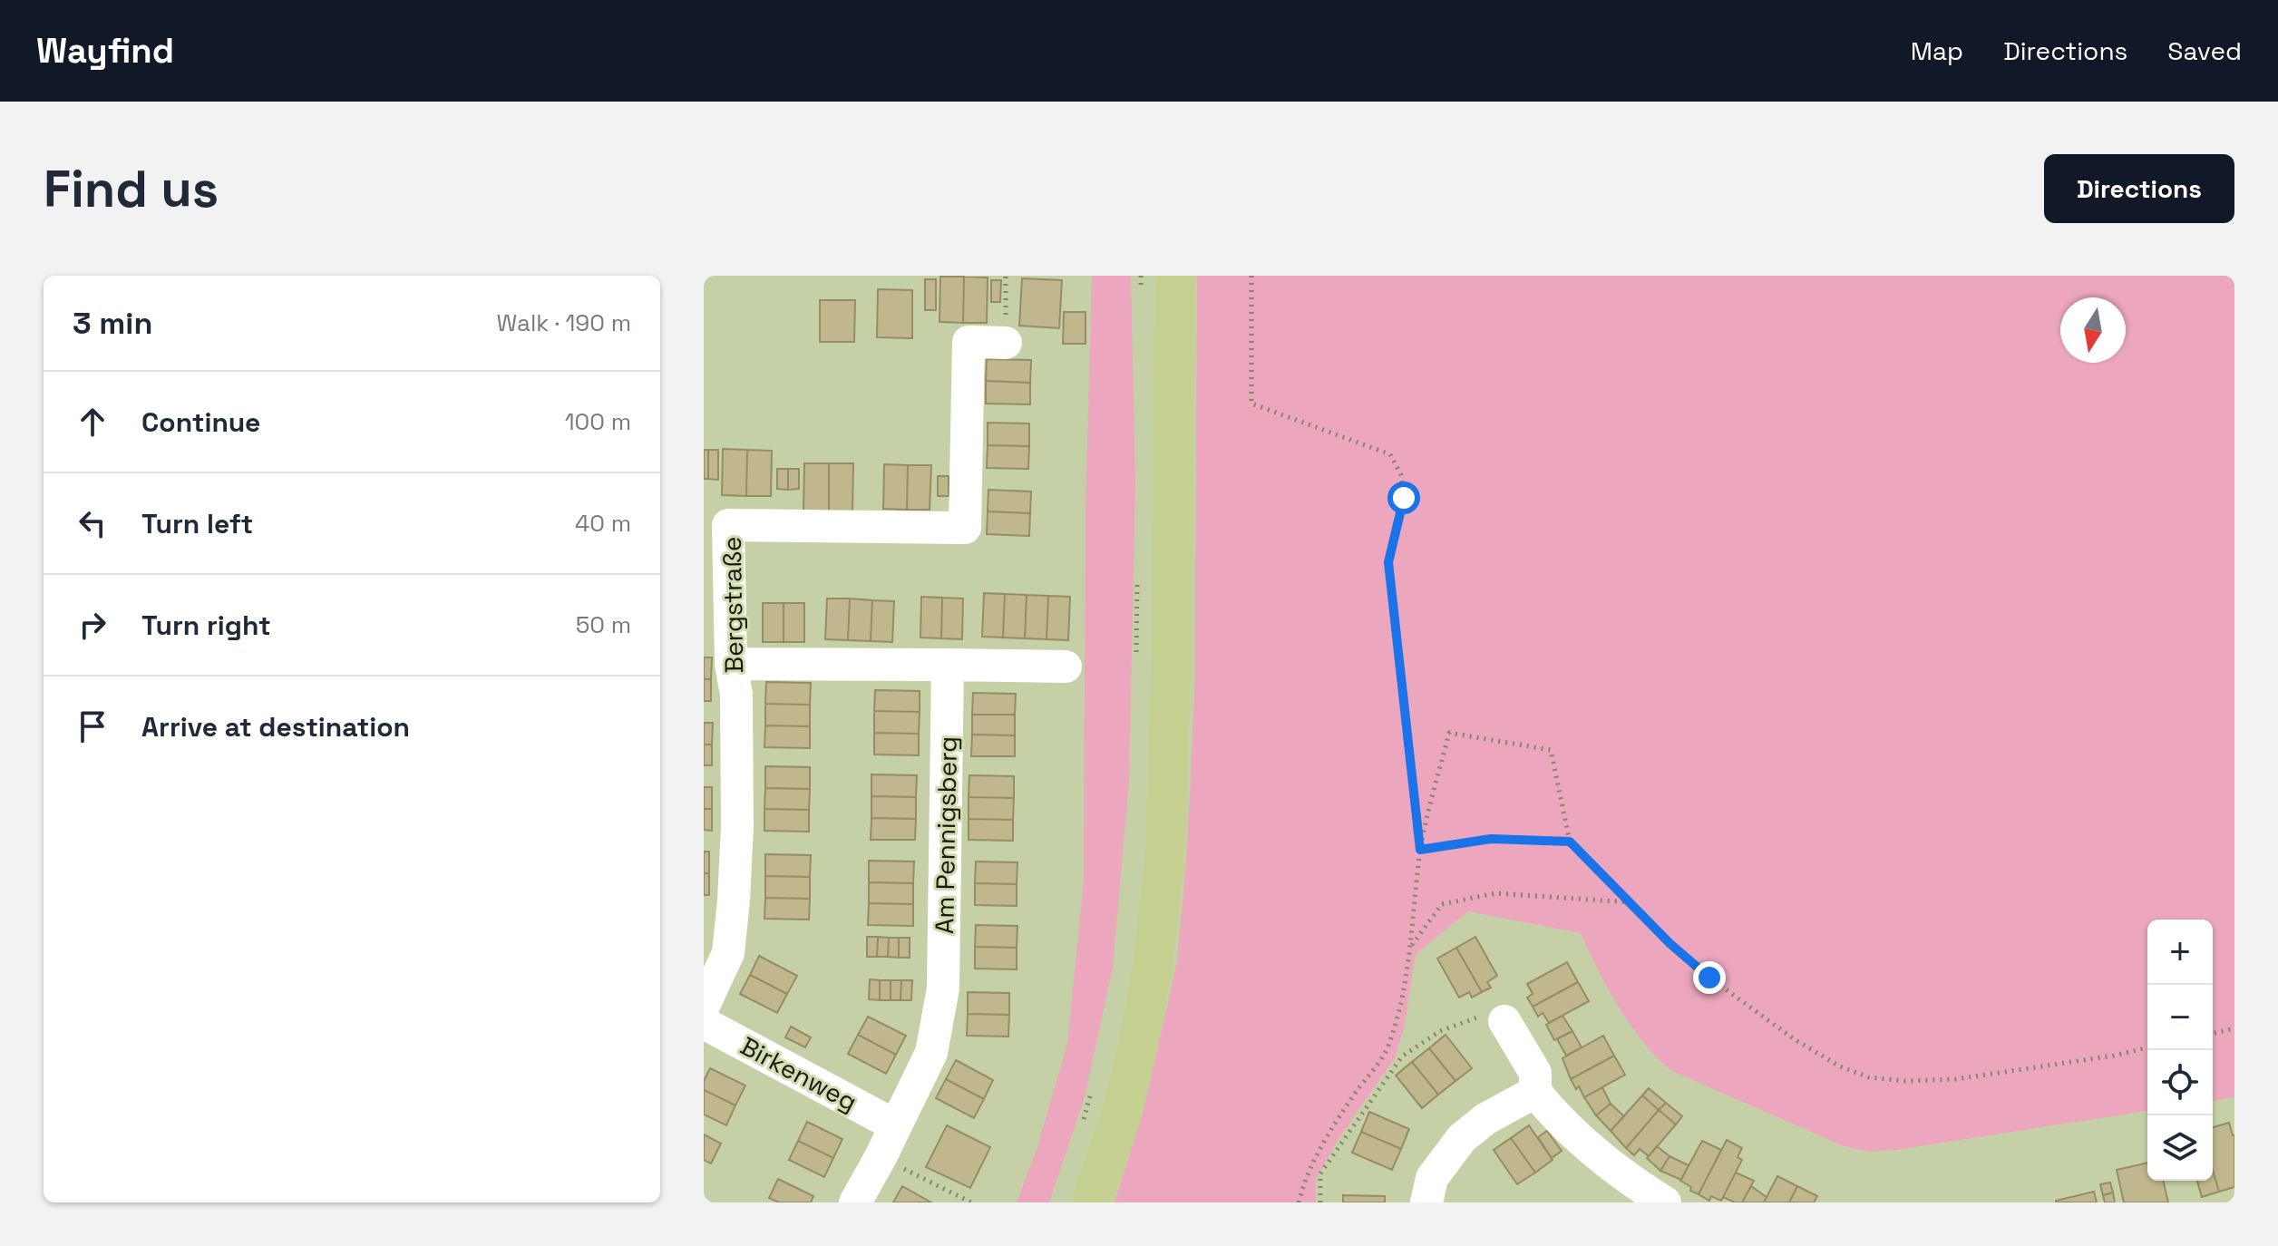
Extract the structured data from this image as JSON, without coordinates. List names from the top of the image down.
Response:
{
  "streets": {
    "street": ["Bergstraße", "Am Pennigsberg", "Birkenweg"]
  },
  "crossings": [
    ["Am Pennigsberg", "Birkenweg"]
  ],
  "north": "bottom",
  "page": {
    "header": "Wayfind",
    "nav": ["Map", "Directions", "Saved"],
    "buttons": "Directions",
    "title": "Find us",
    "heading": ["3 min", "Walk · 190 m"],
    "list": [
      ["Continue", "100 m"],
      ["Turn left", "40 m"],
      ["Turn right", "50 m"],
      "Arrive at destination"
    ],
    "map_buttons": ["+", "−"]
  }
}
